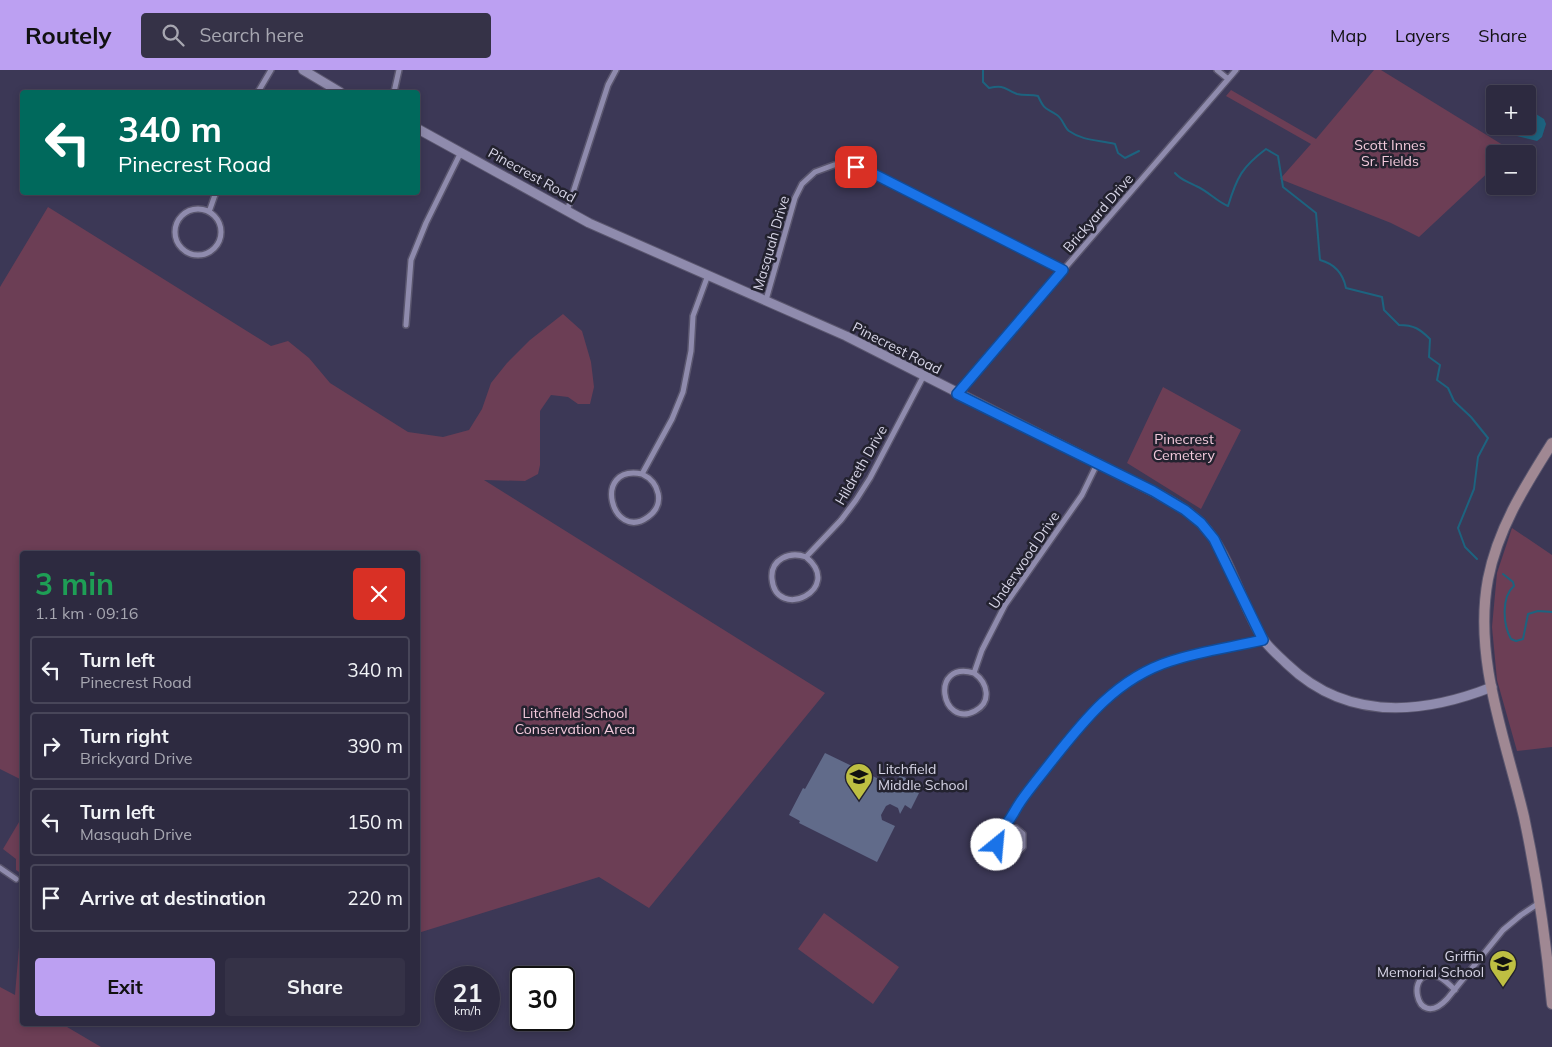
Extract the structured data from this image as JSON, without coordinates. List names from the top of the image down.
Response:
{
  "streets": {
    "street": [
      "Pinecrest Road",
      "Brickyard Drive",
      "Masquah Drive",
      "Hildreth Drive",
      "Underwood Drive"
    ]
  },
  "crossings": [
    ["Pinecrest Road", "Brickyard Drive"],
    ["Pinecrest Road", "Masquah Drive"],
    ["Pinecrest Road", "Hildreth Drive"],
    ["Pinecrest Road", "Underwood Drive"],
    ["Brickyard Drive", "Masquah Drive"]
  ],
  "parks": ["Scott Innes Sr. Fields", "Pinecrest Cemetery", "Litchfield School Conservation Area"],
  "places": {
    "school or university": ["Litchfield Middle School", "Griffin Memorial School"]
  },
  "page": {
    "header": "Routely",
    "search": "Search here",
    "nav": ["Map", "Layers", "Share"],
    "map_buttons": ["+", "−"],
    "turn": ["340 m", "Pinecrest Road"],
    "heading": ["3 min", "1.1 km · 09:16"],
    "list": [
      {
        "name": "Turn left",
        "note": "Pinecrest Road",
        "value": "340 m"
      },
      {
        "name": "Turn right",
        "note": "Brickyard Drive",
        "value": "390 m"
      },
      {
        "name": "Turn left",
        "note": "Masquah Drive",
        "value": "150 m"
      },
      {
        "name": "Arrive at destination",
        "value": "220 m"
      }
    ],
    "buttons": ["Exit", "Share"],
    "speed": "21 km/h",
    "limit": "30"
  }
}
